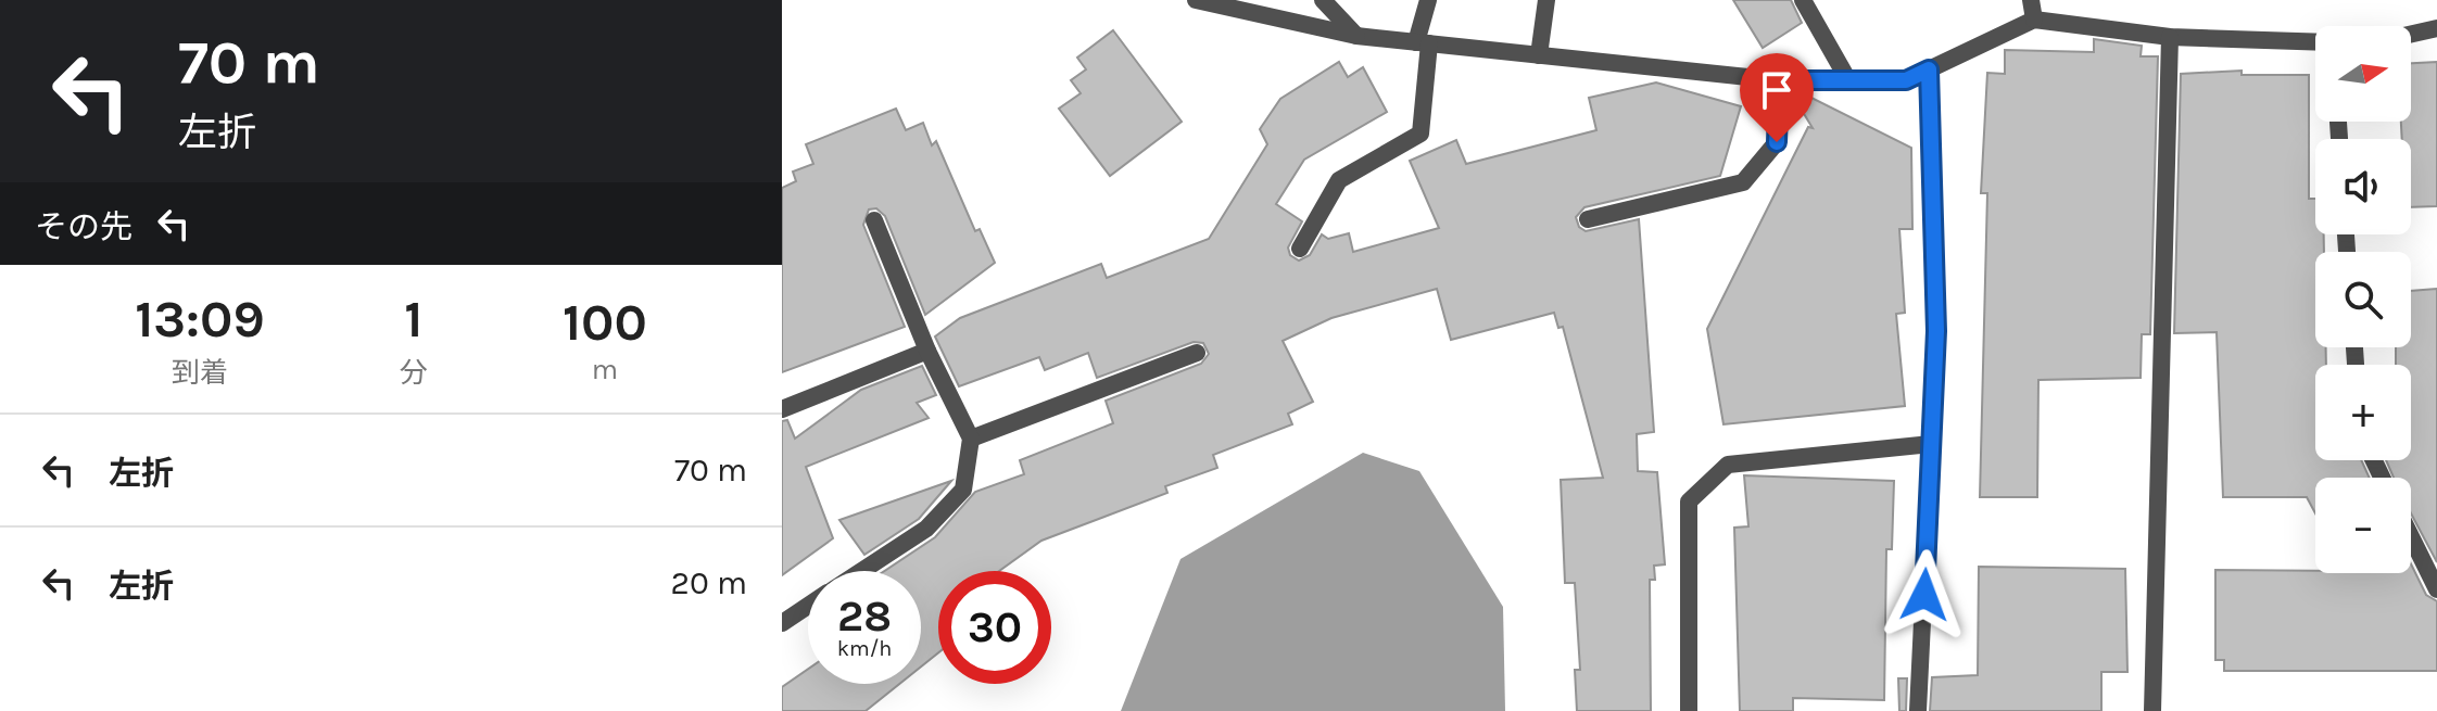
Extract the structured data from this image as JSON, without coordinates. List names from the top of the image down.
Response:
{
  "north": "right",
  "page": {
    "turn": ["70 m", "左折"],
    "map_buttons": ["+", "−"],
    "then": "その先",
    "eta": [
      "13:09",
      "到着",
      "1",
      "分",
      "100",
      "m"
    ],
    "list": [
      {
        "name": "左折",
        "value": "70 m"
      },
      {
        "name": "左折",
        "value": "20 m"
      }
    ],
    "speed": "28 km/h",
    "limit": "30"
  }
}
